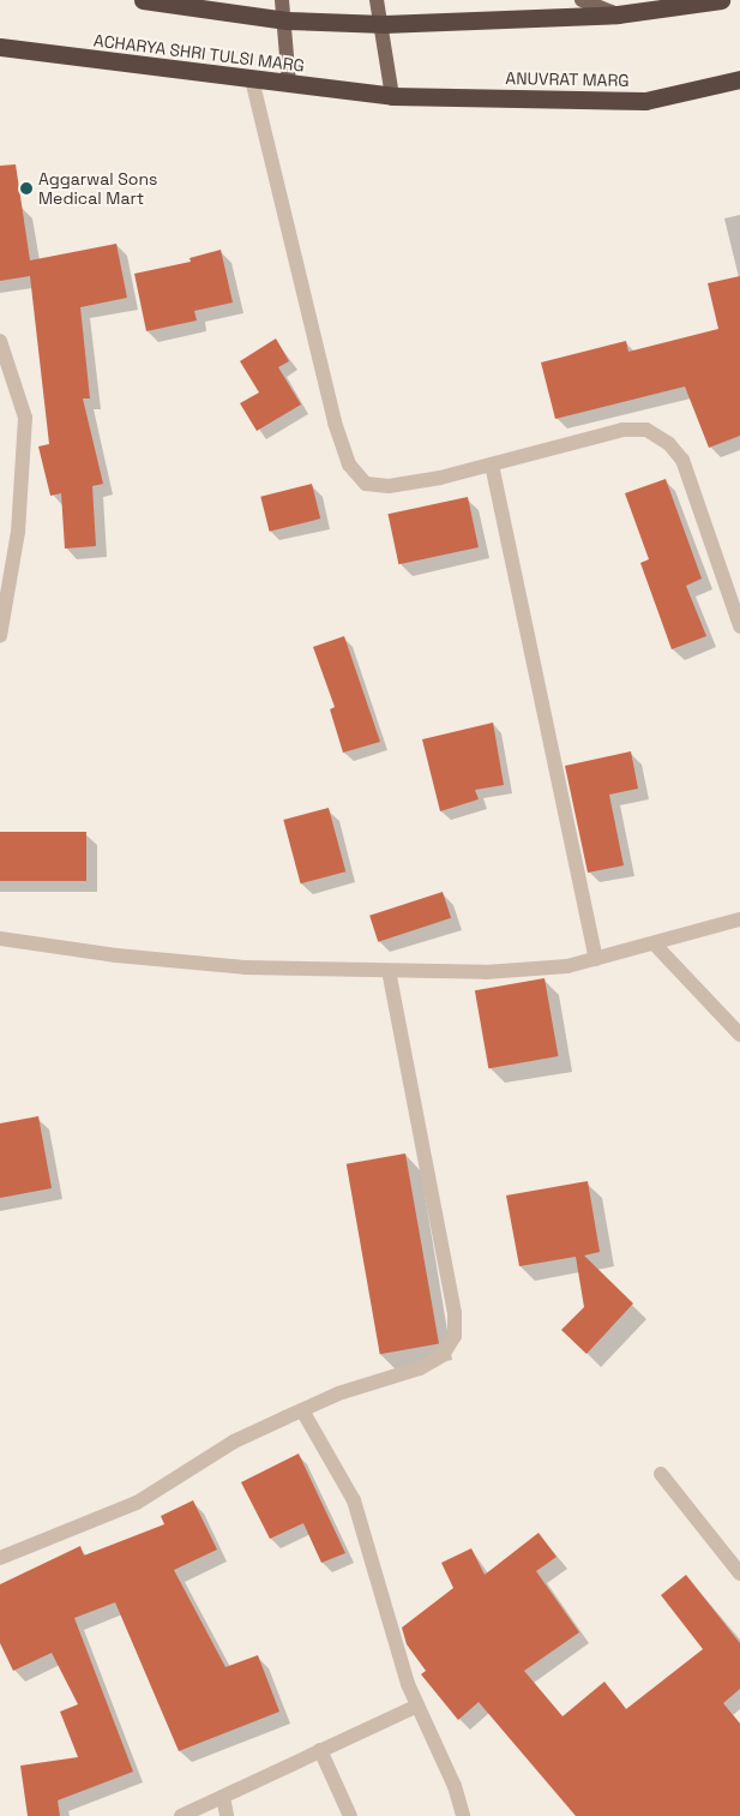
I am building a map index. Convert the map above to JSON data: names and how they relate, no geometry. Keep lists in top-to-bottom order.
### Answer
{
  "streets": {
    "highway": ["ACHARYA SHRI TULSI MARG", "ANUVRAT MARG"]
  },
  "crossings": [
    ["ACHARYA SHRI TULSI MARG", "ANUVRAT MARG"]
  ],
  "places": ["Aggarwal Sons Medical Mart"]
}
